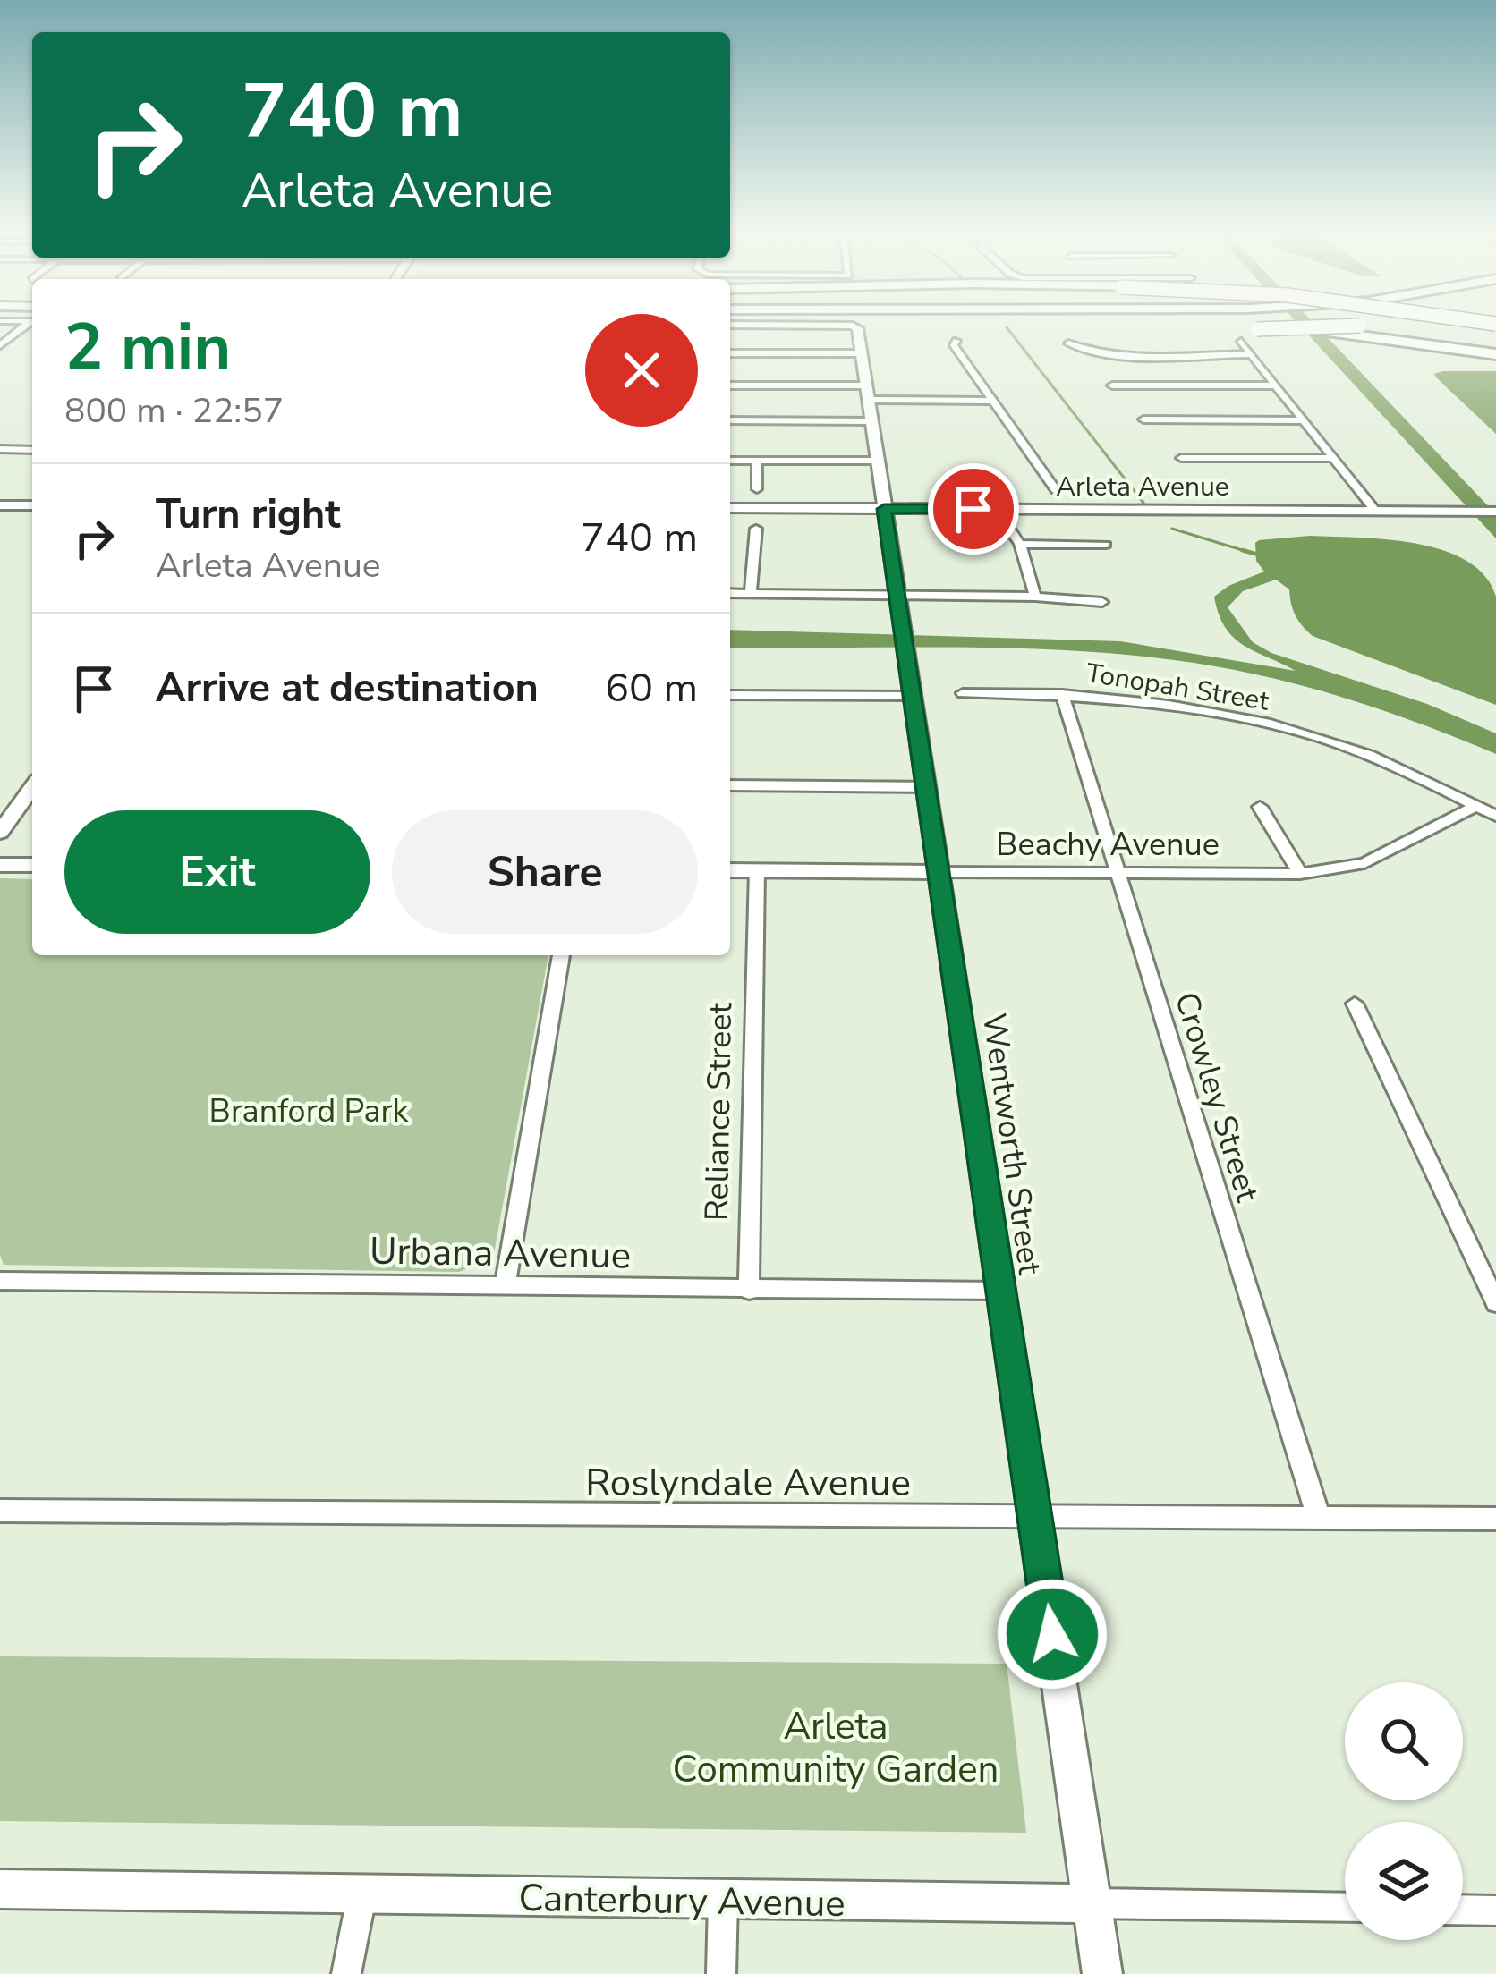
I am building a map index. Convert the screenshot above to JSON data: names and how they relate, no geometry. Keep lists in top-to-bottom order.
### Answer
{
  "streets": {
    "street": [
      "Arleta Avenue",
      "Tonopah Street",
      "Beachy Avenue",
      "Crowley Street",
      "Reliance Street",
      "Wentworth Street",
      "Urbana Avenue",
      "Roslyndale Avenue",
      "Canterbury Avenue"
    ]
  },
  "crossings": [
    ["Arleta Avenue", "Wentworth Street"],
    ["Tonopah Street", "Beachy Avenue"],
    ["Tonopah Street", "Crowley Street"],
    ["Beachy Avenue", "Crowley Street"],
    ["Beachy Avenue", "Reliance Street"],
    ["Beachy Avenue", "Wentworth Street"],
    ["Crowley Street", "Roslyndale Avenue"],
    ["Reliance Street", "Urbana Avenue"],
    ["Wentworth Street", "Urbana Avenue"],
    ["Wentworth Street", "Roslyndale Avenue"],
    ["Wentworth Street", "Canterbury Avenue"]
  ],
  "parks": ["Branford Park", "Arleta Community Garden"],
  "page": {
    "turn": ["740 m", "Arleta Avenue"],
    "heading": ["2 min", "800 m · 22:57"],
    "list": [
      {
        "name": "Turn right",
        "note": "Arleta Avenue",
        "value": "740 m"
      },
      {
        "name": "Arrive at destination",
        "value": "60 m"
      }
    ],
    "buttons": ["Exit", "Share"]
  }
}
